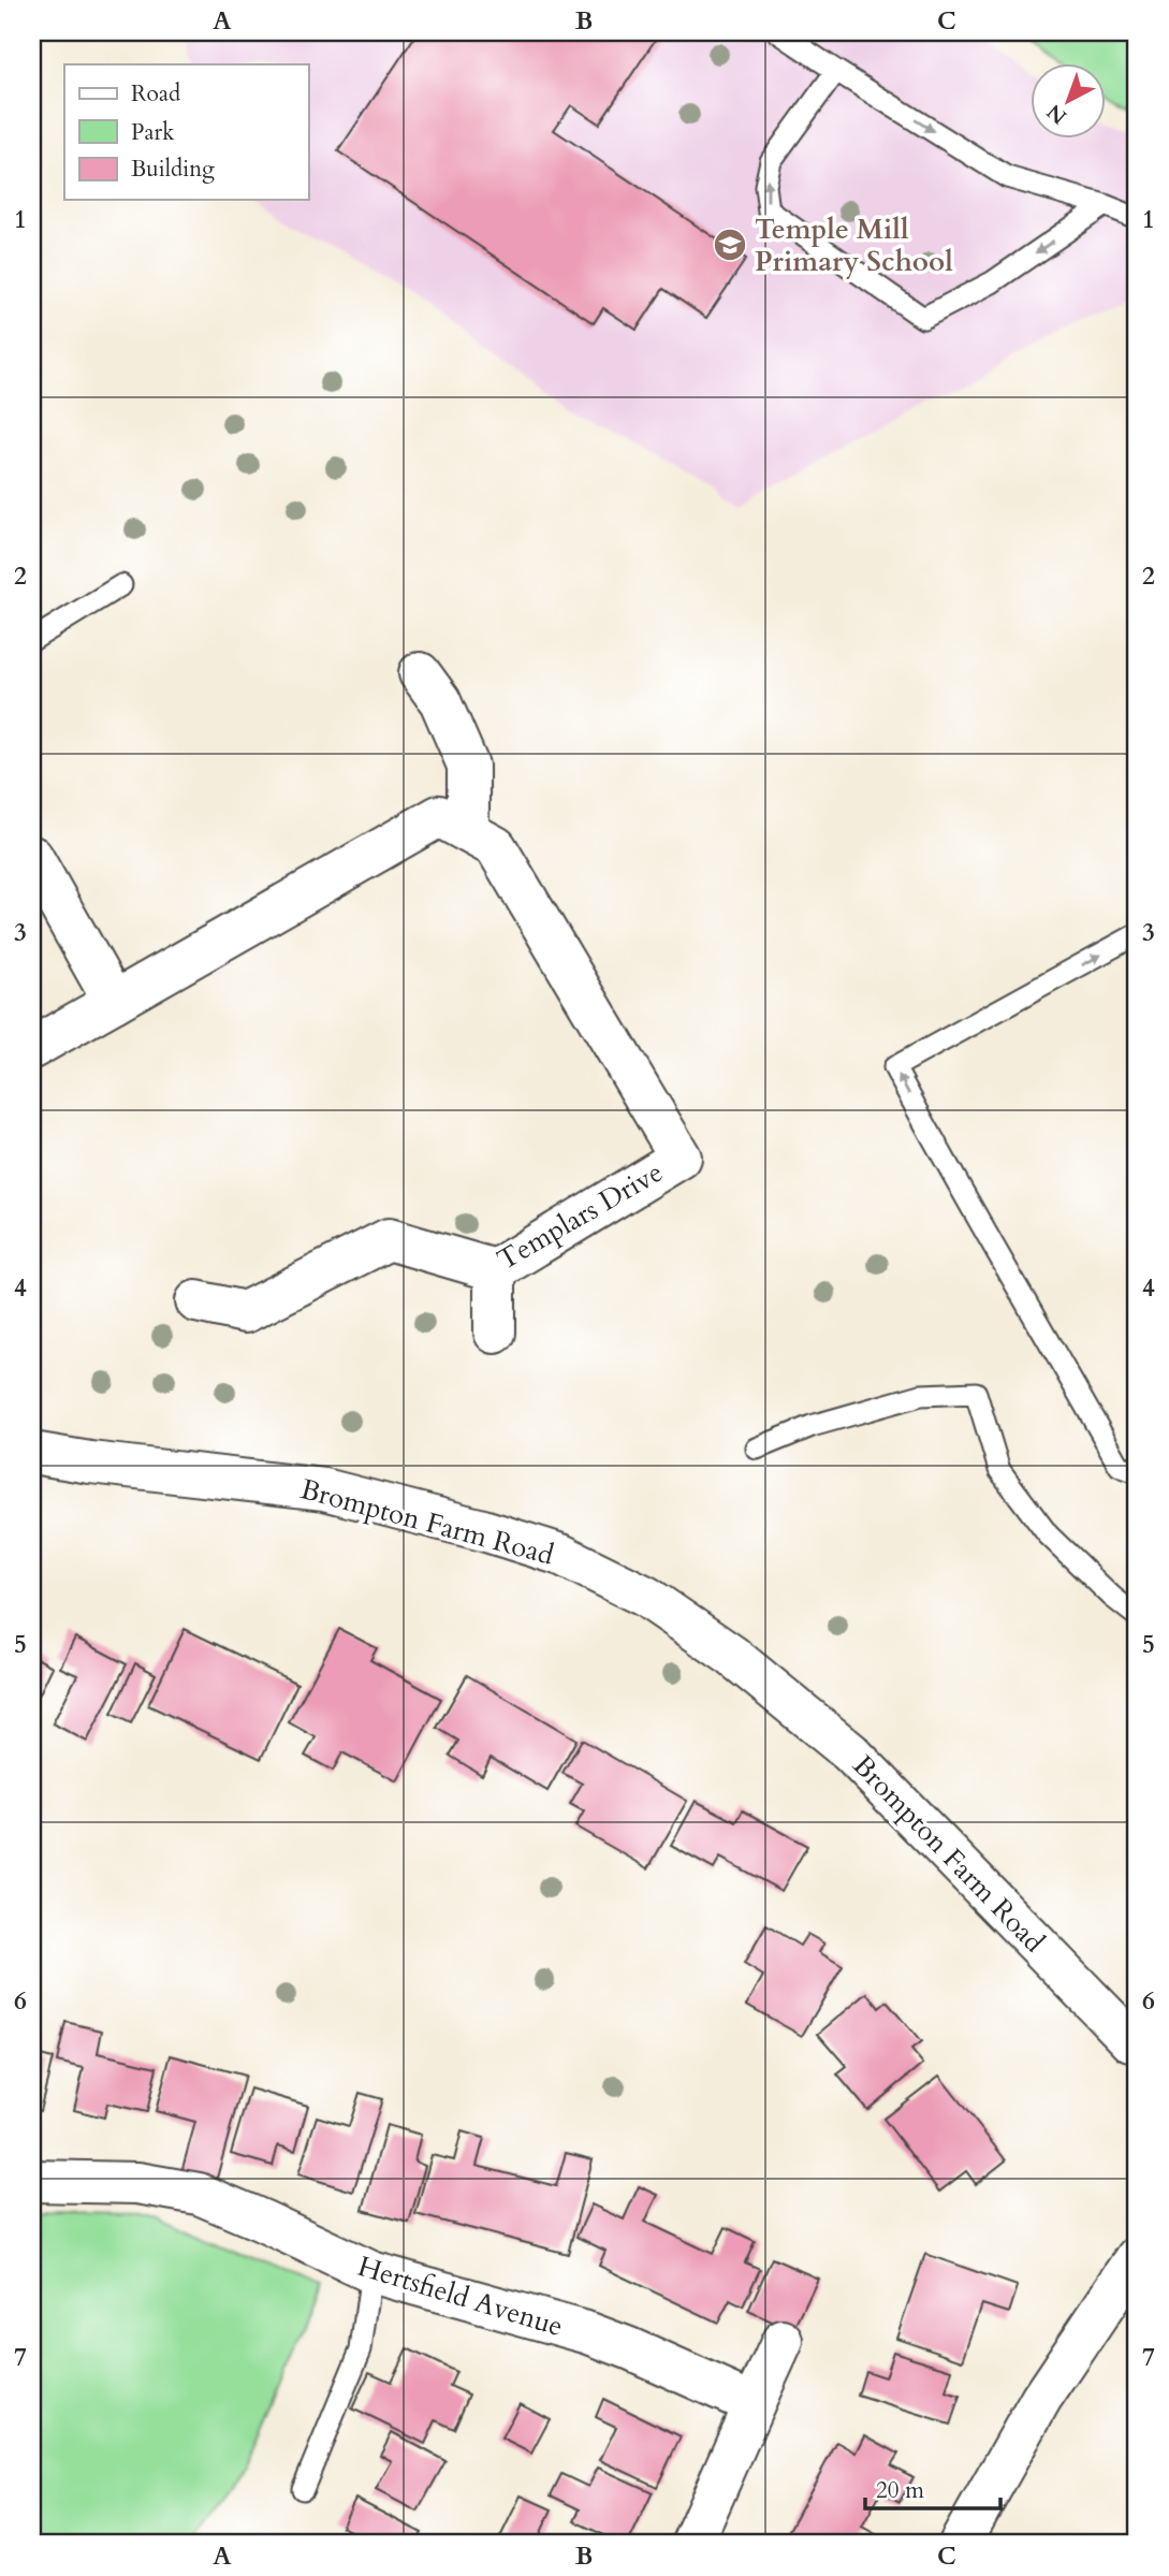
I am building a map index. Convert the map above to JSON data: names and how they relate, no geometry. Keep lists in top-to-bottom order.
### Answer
{
  "streets": {
    "street": ["Templars Drive", "Brompton Farm Road", "Hertsfield Avenue"]
  },
  "places": {
    "school or university": ["Temple Mill Primary School"]
  },
  "legend": ["Road", "Park", "Building"],
  "scale_bar": "20 m",
  "north": "bottom left",
  "grid": {
    "columns": ["A", "B", "C"],
    "rows": [
      "1",
      "2",
      "3",
      "4",
      "5",
      "6",
      "7"
    ]
  }
}
